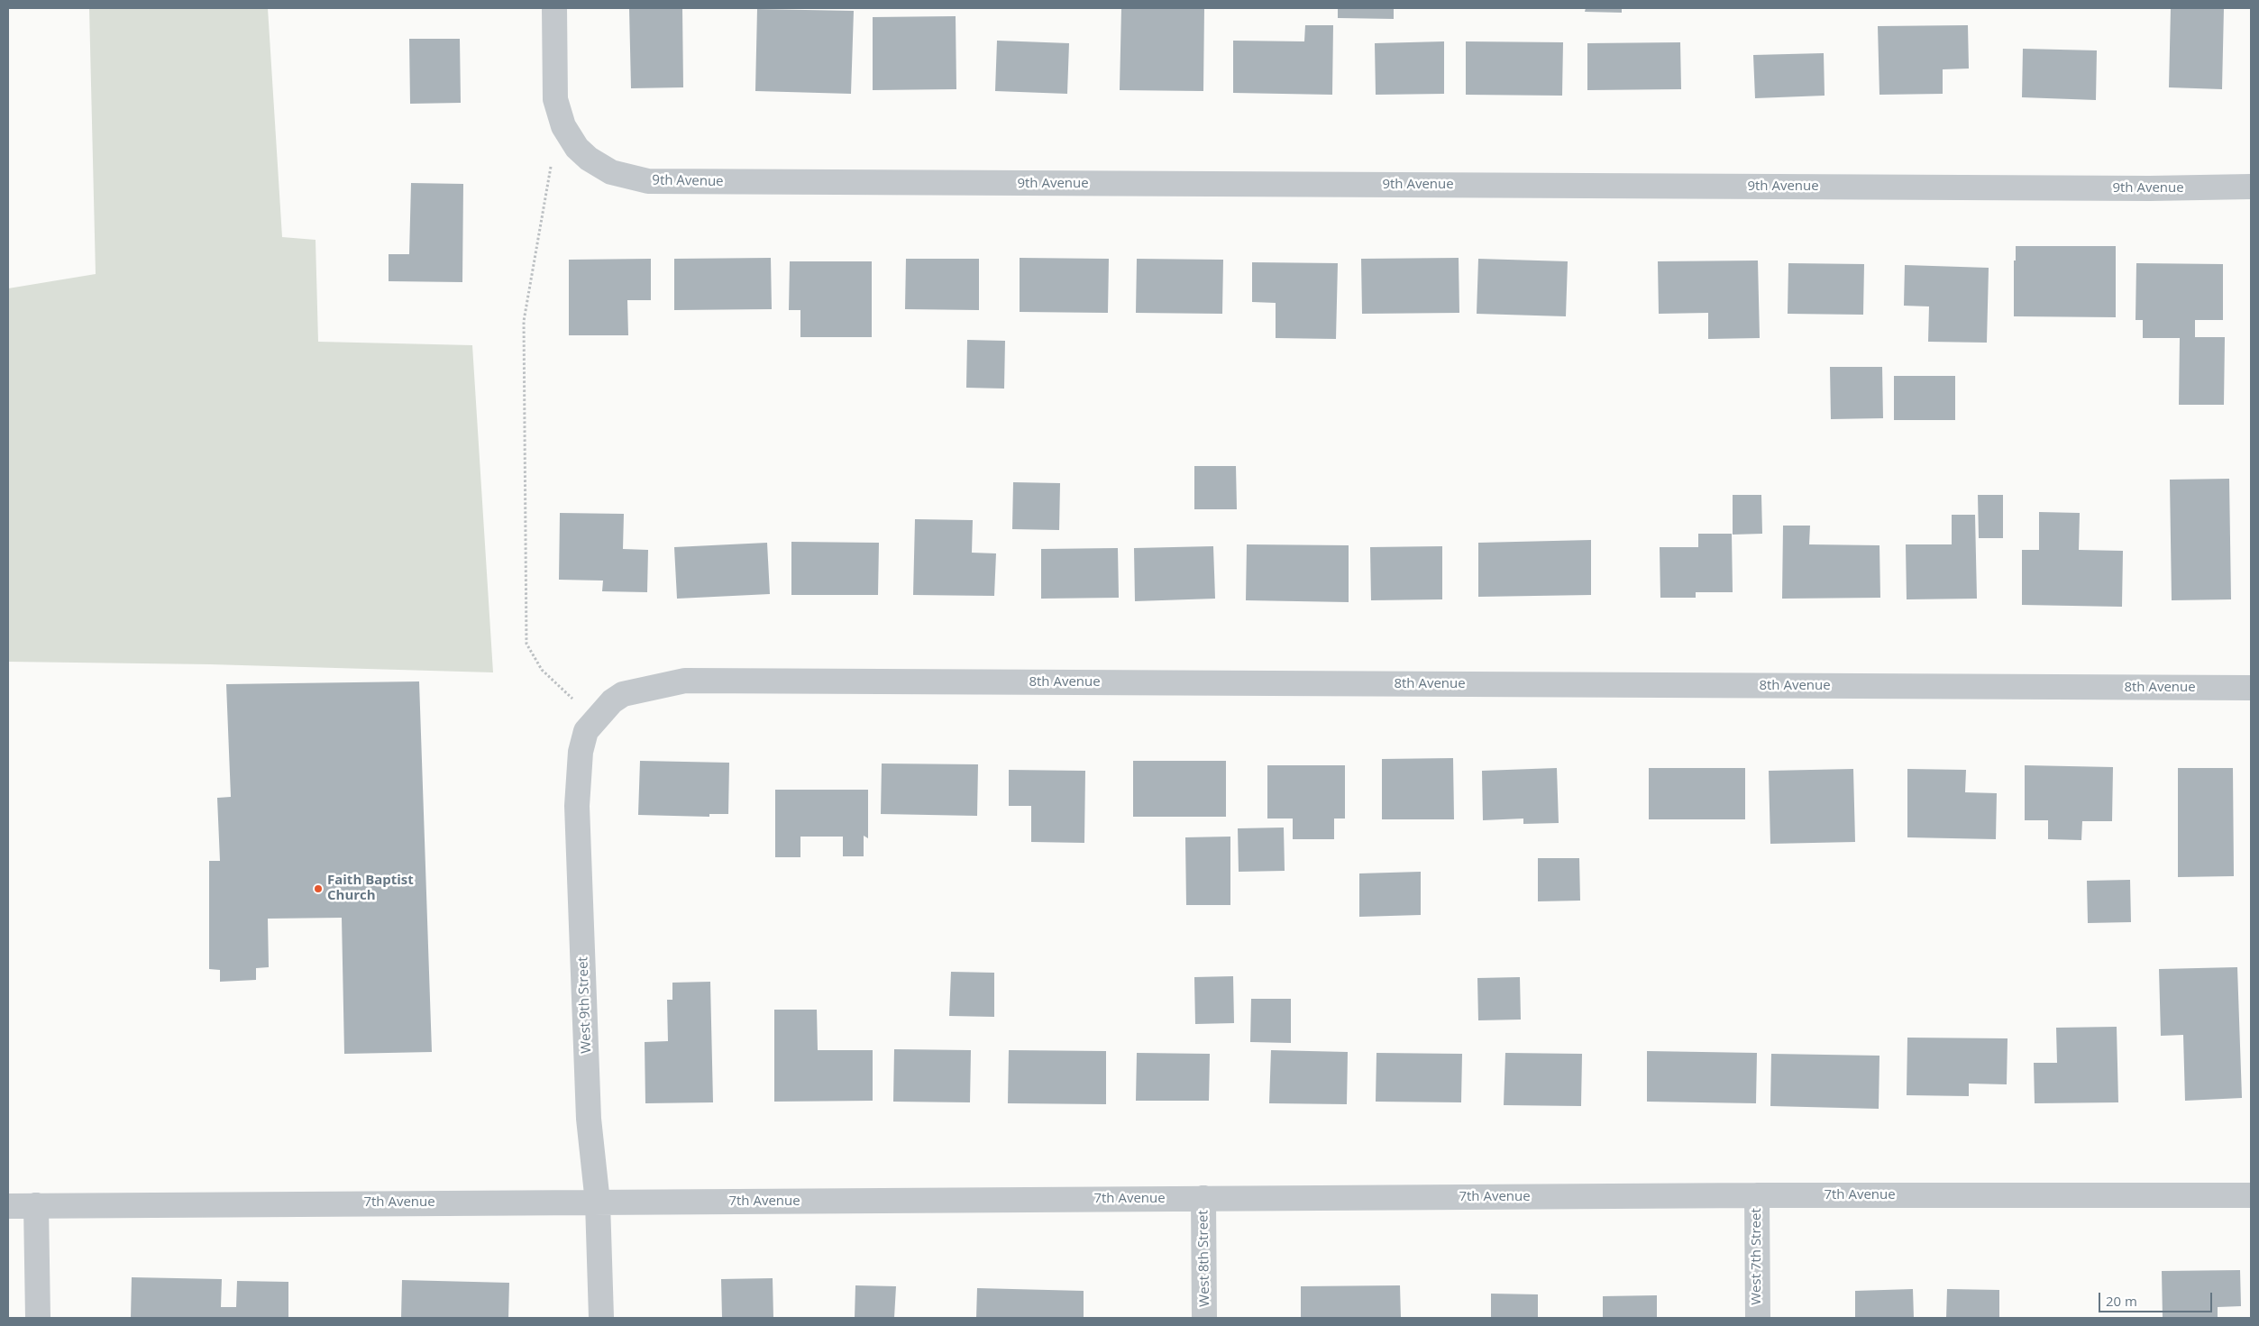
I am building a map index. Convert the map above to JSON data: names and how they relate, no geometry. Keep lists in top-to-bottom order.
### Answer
{
  "streets": {
    "street": [
      "9th Avenue",
      "8th Avenue",
      "West 9th Street",
      "7th Avenue",
      "West 7th Street",
      "West 8th Street"
    ]
  },
  "crossings": [
    ["8th Avenue", "West 9th Street"],
    ["West 9th Street", "7th Avenue"],
    ["7th Avenue", "West 7th Street"],
    ["7th Avenue", "West 8th Street"]
  ],
  "places": ["Faith Baptist Church"],
  "scale_bar": "20 m"
}
